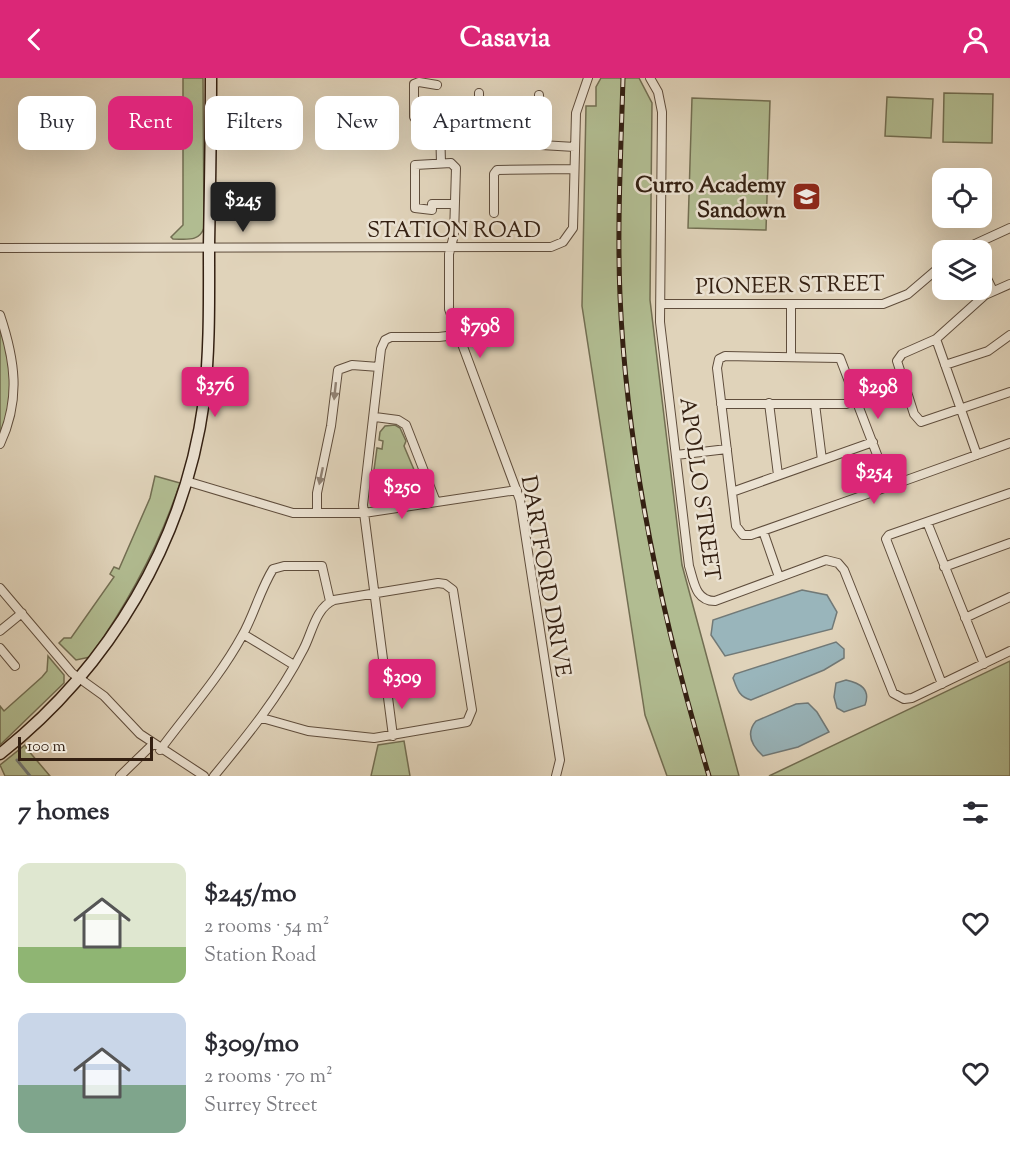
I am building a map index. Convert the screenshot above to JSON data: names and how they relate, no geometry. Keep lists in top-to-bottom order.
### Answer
{
  "streets": {
    "street": [
      "STATION ROAD",
      "PIONEER STREET",
      "APOLLO STREET",
      "DARTFORD DRIVE"
    ]
  },
  "crossings": [
    ["STATION ROAD", "DARTFORD DRIVE"],
    ["PIONEER STREET", "APOLLO STREET"]
  ],
  "places": {
    "school or university": ["Curro Academy Sandown"]
  },
  "scale_bar": "100 m",
  "page": {
    "header": "Casavia",
    "chip": [
      "Buy",
      "Rent",
      "Filters",
      "New",
      "Apartment"
    ],
    "price": [
      "$245",
      "$798",
      "$376",
      "$298",
      "$254",
      "$250",
      "$309"
    ],
    "scale": "100 m",
    "heading": "7 homes",
    "list": [
      {
        "name": "$245/mo",
        "note": "2 rooms · 54 m² · Station Road"
      },
      {
        "name": "$309/mo",
        "note": "2 rooms · 70 m² · Surrey Street"
      }
    ]
  }
}
